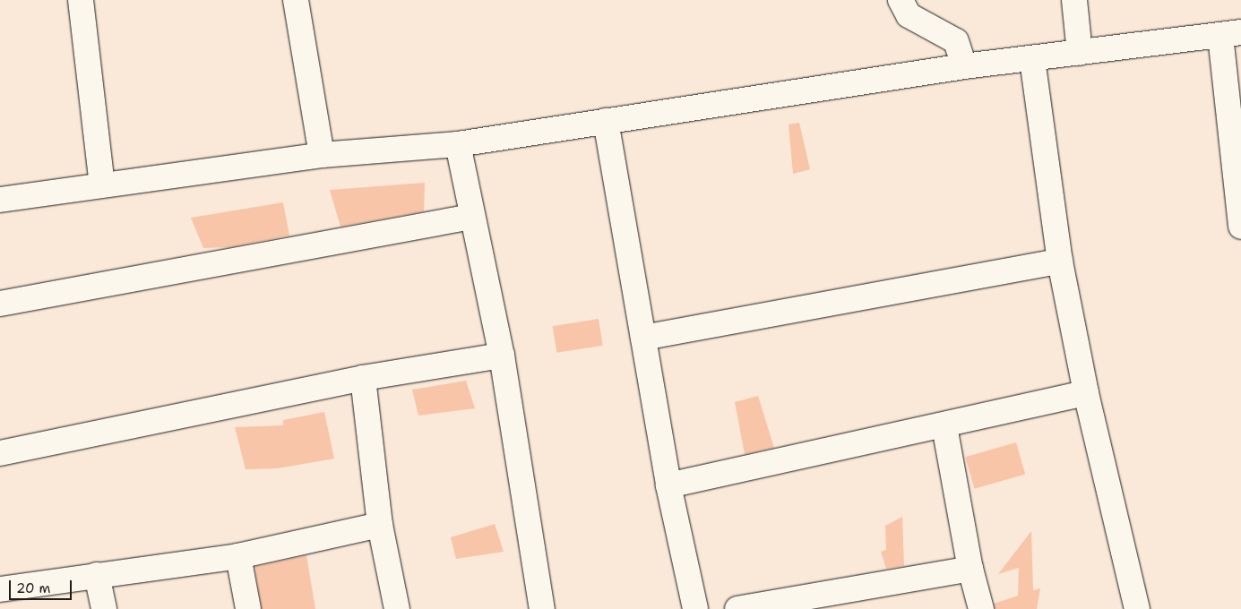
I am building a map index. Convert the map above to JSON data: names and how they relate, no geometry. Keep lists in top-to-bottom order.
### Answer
{
  "scale_bar": "20 m"
}
